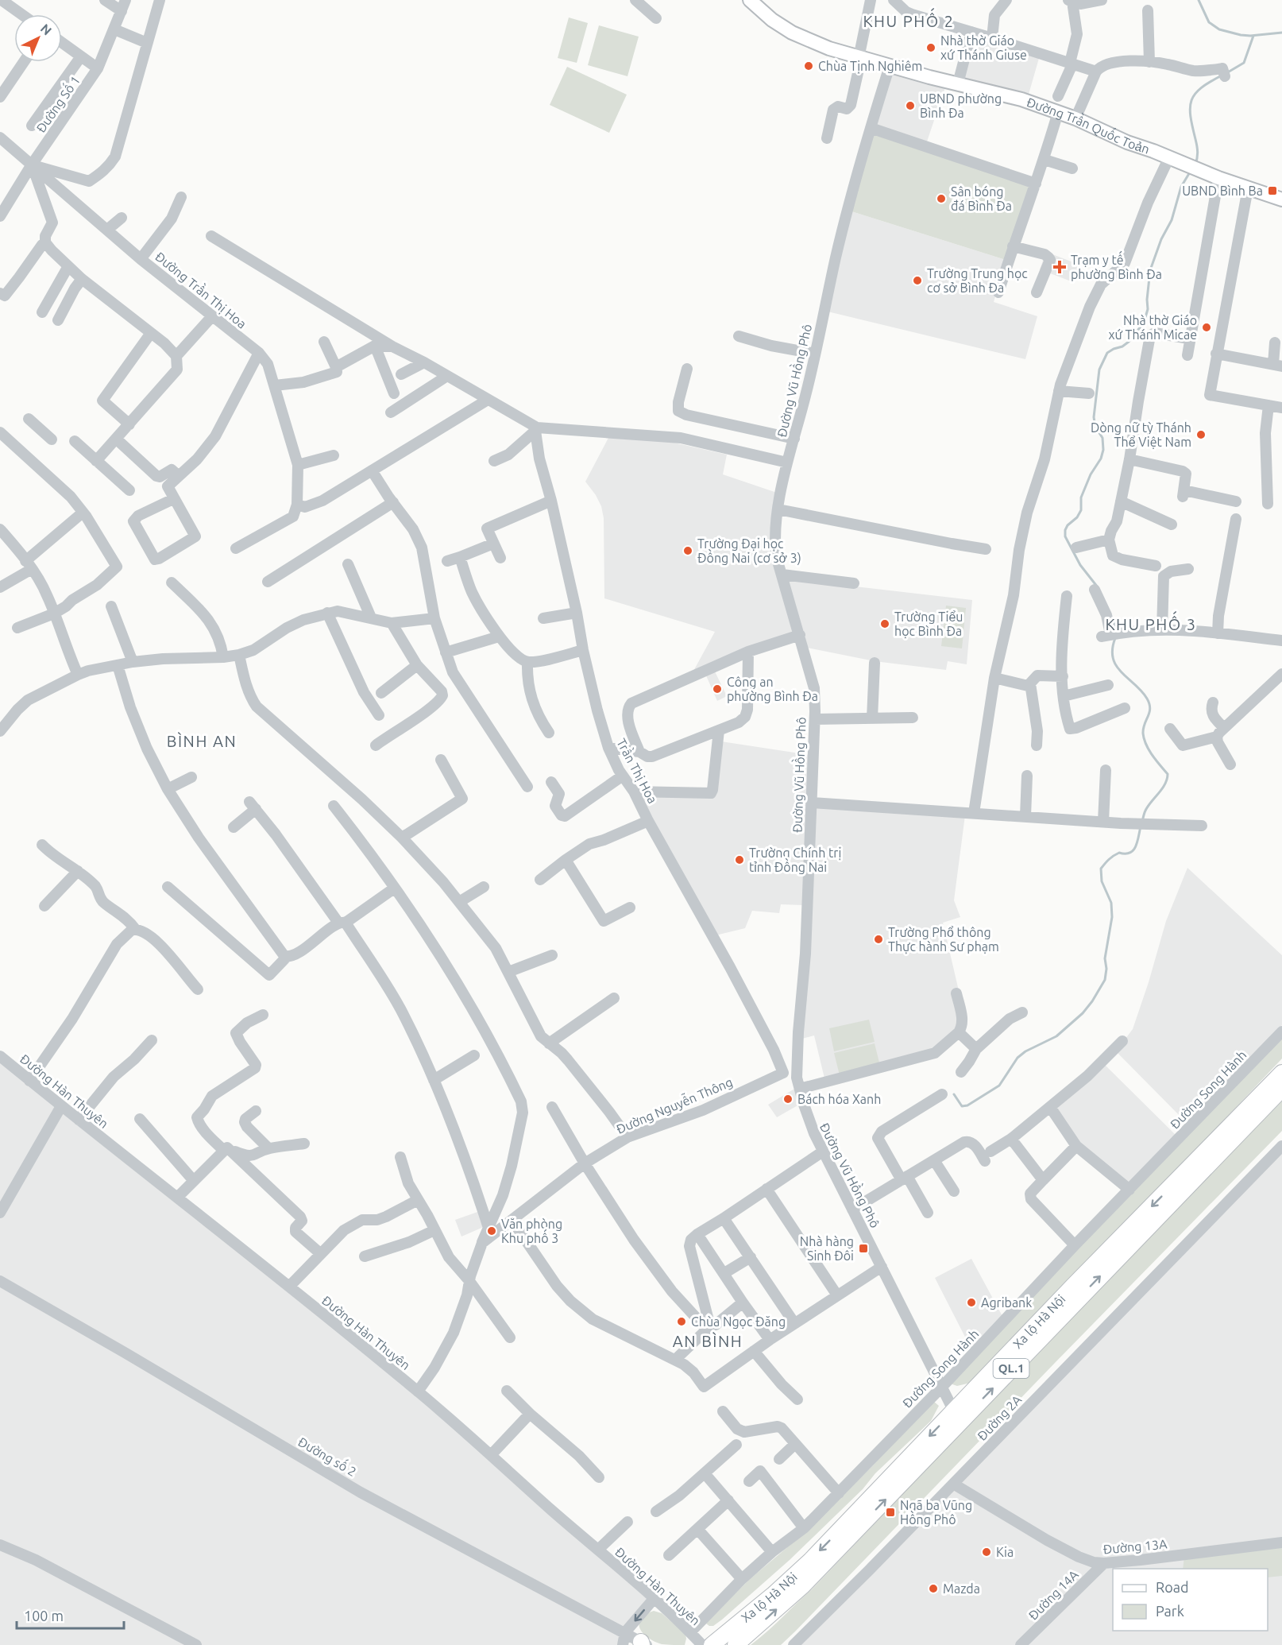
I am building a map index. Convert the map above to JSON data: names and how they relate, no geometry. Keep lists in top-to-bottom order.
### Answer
{
  "streets": {
    "highway": ["Xa lộ Hà Nội", "QL.1"],
    "main road": ["Đường Trần Quốc Toản"],
    "street": [
      "Đường Số 1",
      "Đường Trần Thị Hoa",
      "Đường Vũ Hồng Phô",
      "Trần Thị Hoa",
      "Đường Song Hành",
      "Đường Hàn Thuyên",
      "Đường Nguyễn Thông",
      "Đường 2A",
      "Đường số 2",
      "Đường 13A",
      "Đường 14A"
    ]
  },
  "crossings": [
    ["Đường Số 1", "Đường Trần Thị Hoa"],
    ["Đường Trần Quốc Toản", "Đường Vũ Hồng Phô"],
    ["Đường Vũ Hồng Phô", "Đường Song Hành"],
    ["Đường Vũ Hồng Phô", "Xa lộ Hà Nội"],
    ["Trần Thị Hoa", "Đường Nguyễn Thông"],
    ["Đường Song Hành", "Đường Hàn Thuyên"],
    ["Đường 2A", "Đường 13A"],
    ["Đường 13A", "Đường 14A"]
  ],
  "districts": [
    "KHU PHỐ 2",
    "KHU PHỐ 3",
    "BÌNH AN",
    "AN BÌNH"
  ],
  "places": {
    "other": [
      "Nhà thờ Giáo xứ Thánh Giuse",
      "Chùa Tịnh Nghiêm",
      "UBND phường Bình Đa",
      "Sân bóng đá Bình Đa",
      "Trường Trung học cơ sở Bình Đa",
      "Nhà thờ Giáo xứ Thánh Micae",
      "Dòng nữ tỳ Thánh Thể Việt Nam",
      "Trường Đại học Đồng Nai (cơ sở 3)",
      "Trường Tiểu học Bình Đa",
      "Công an phường Bình Đa",
      "Trường Chính trị tỉnh Đồng Nai",
      "Trường Phổ thông Thực hành Sư phạm",
      "Bách hóa Xanh",
      "Văn phòng Khu phố 3",
      "Agribank",
      "Chùa Ngọc Đăng",
      "Kia",
      "Mazda"
    ],
    "transit": ["UBND Bình Ba", "Nhà hàng Sinh Đôi", "Ngã ba Vũng Hồng Phô"],
    "health": ["Trạm y tế phường Bình Đa"]
  },
  "legend": ["Road", "Park"],
  "scale_bar": "100 m",
  "north": "top right"
}
